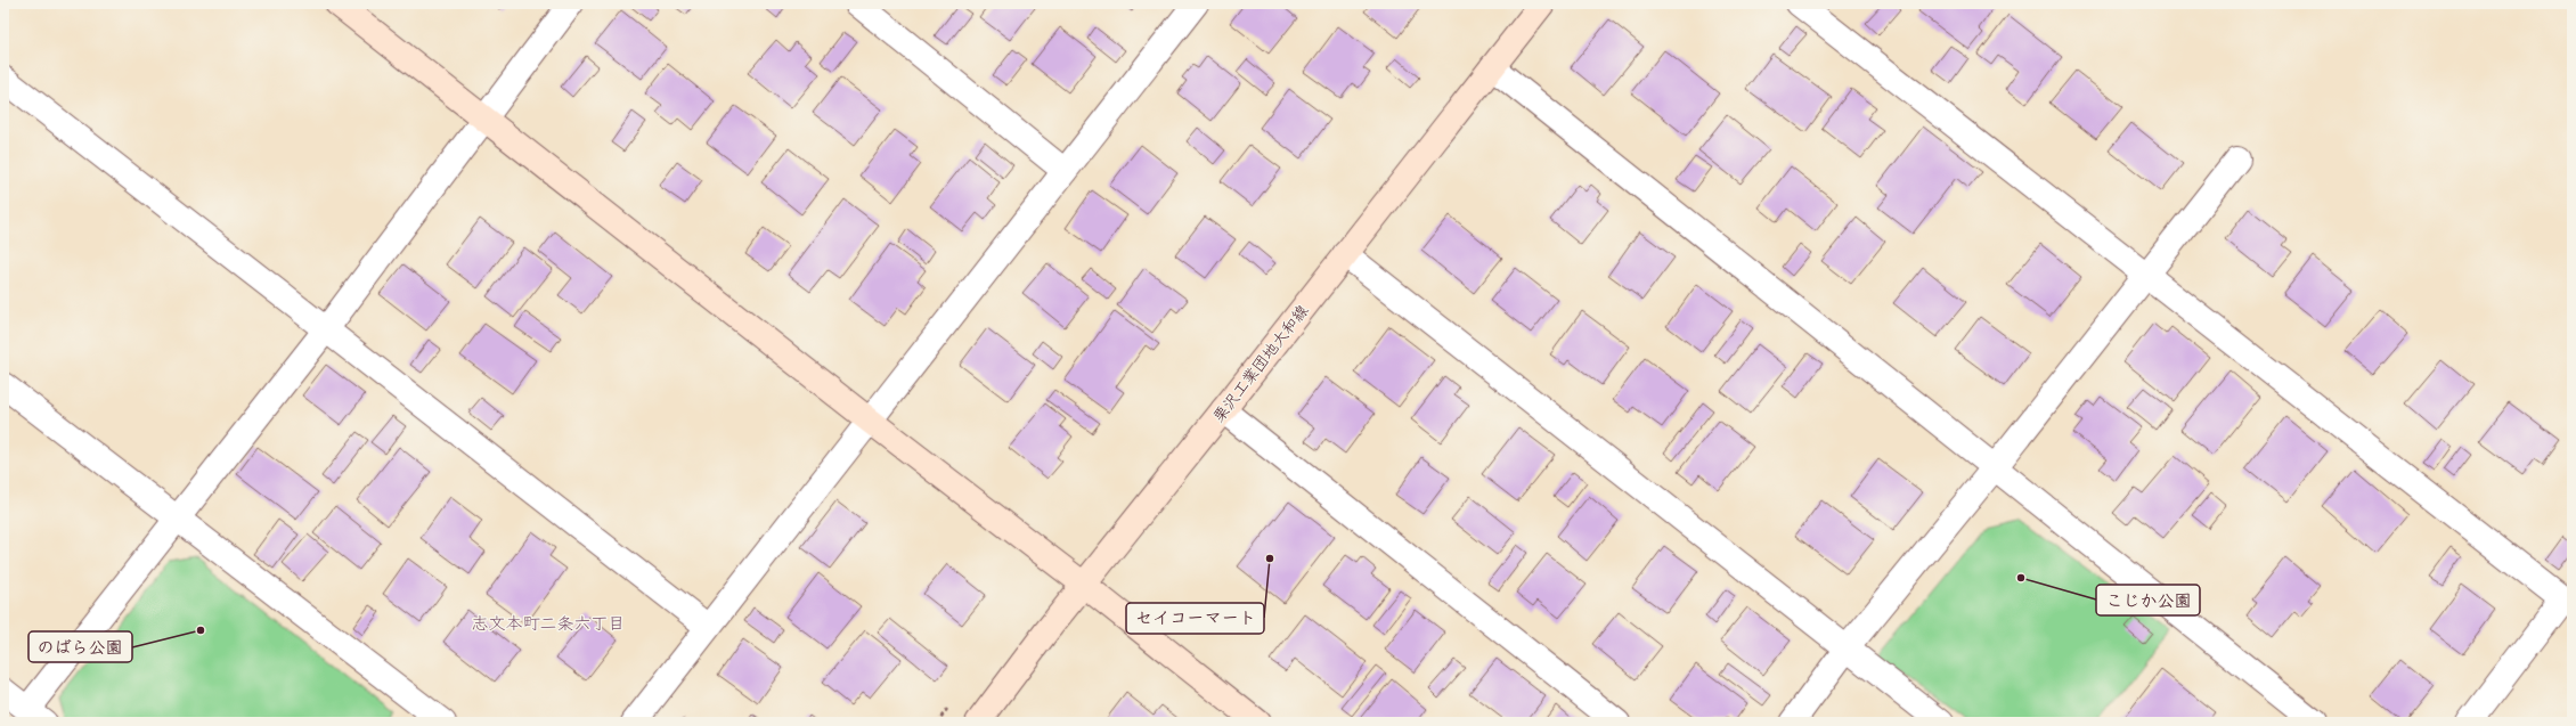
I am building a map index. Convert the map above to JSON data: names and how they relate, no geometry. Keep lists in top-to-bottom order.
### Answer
{
  "streets": {
    "street": ["栗沢工業団地大和線"]
  },
  "districts": ["志文本町二条六丁目"],
  "places": ["セイコーマート", "こじか公園", "のばら公園"]
}
